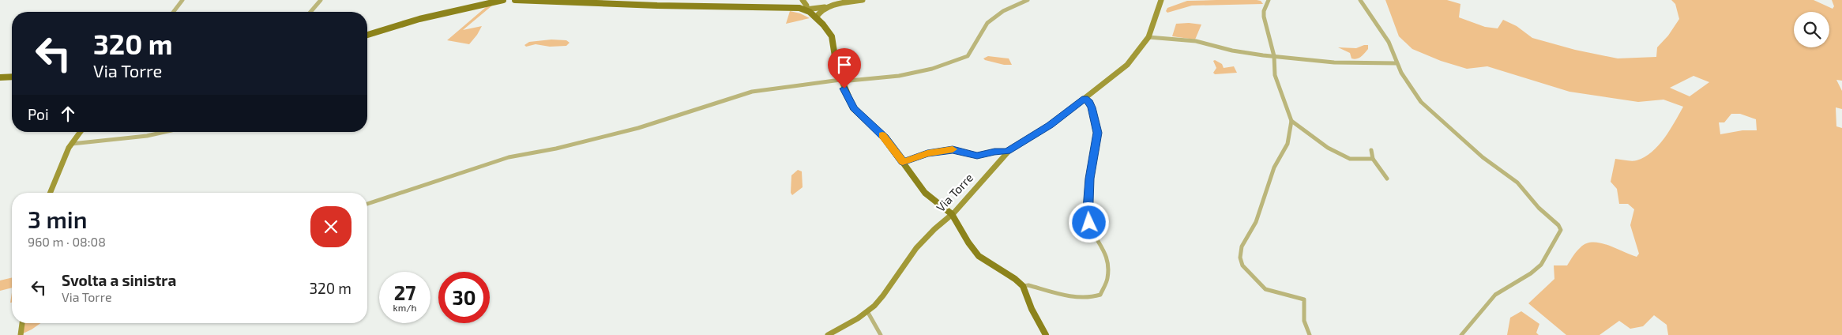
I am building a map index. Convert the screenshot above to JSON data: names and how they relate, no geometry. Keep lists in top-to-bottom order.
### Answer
{
  "streets": {
    "main road": ["Via Torre"]
  },
  "page": {
    "turn": ["320 m", "Via Torre"],
    "then": "Poi",
    "heading": ["3 min", "960 m · 08:08"],
    "list": [
      {
        "name": "Svolta a sinistra",
        "note": "Via Torre",
        "value": "320 m"
      }
    ],
    "speed": "27 km/h",
    "limit": "30"
  }
}
